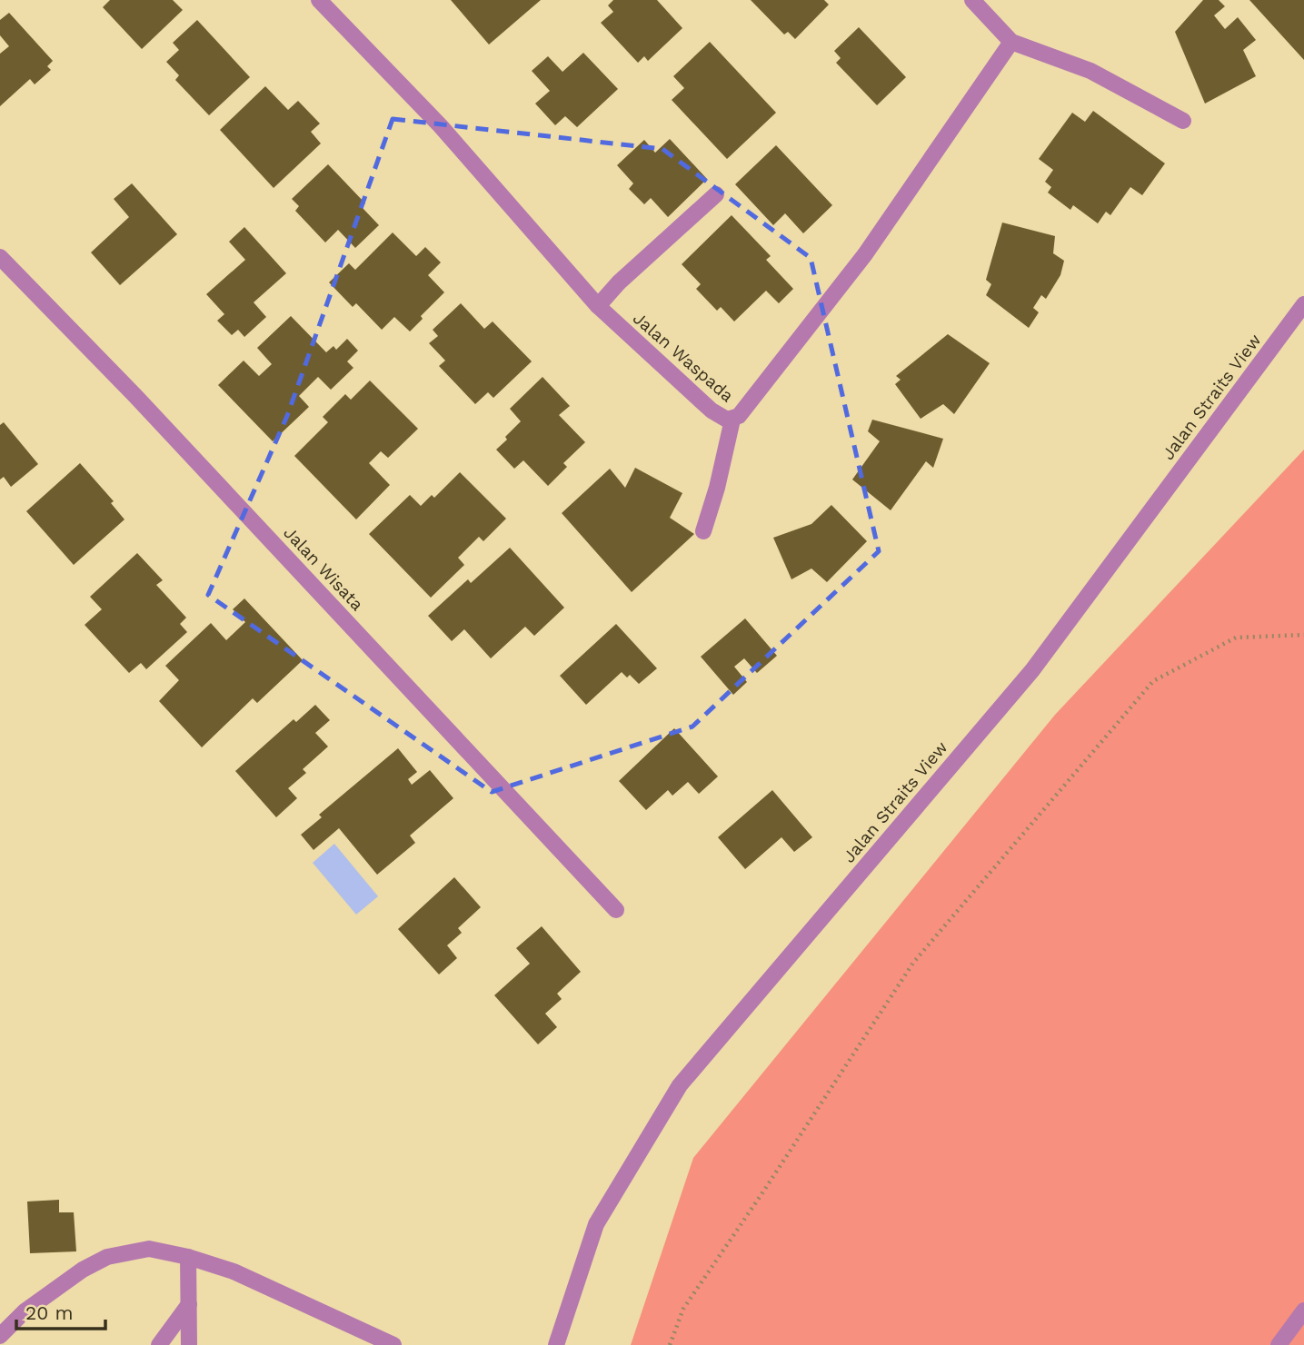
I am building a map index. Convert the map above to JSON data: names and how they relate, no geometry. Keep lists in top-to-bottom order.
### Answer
{
  "streets": {
    "street": ["Jalan Waspada", "Jalan Straits View", "Jalan Wisata"]
  },
  "scale_bar": "20 m"
}
